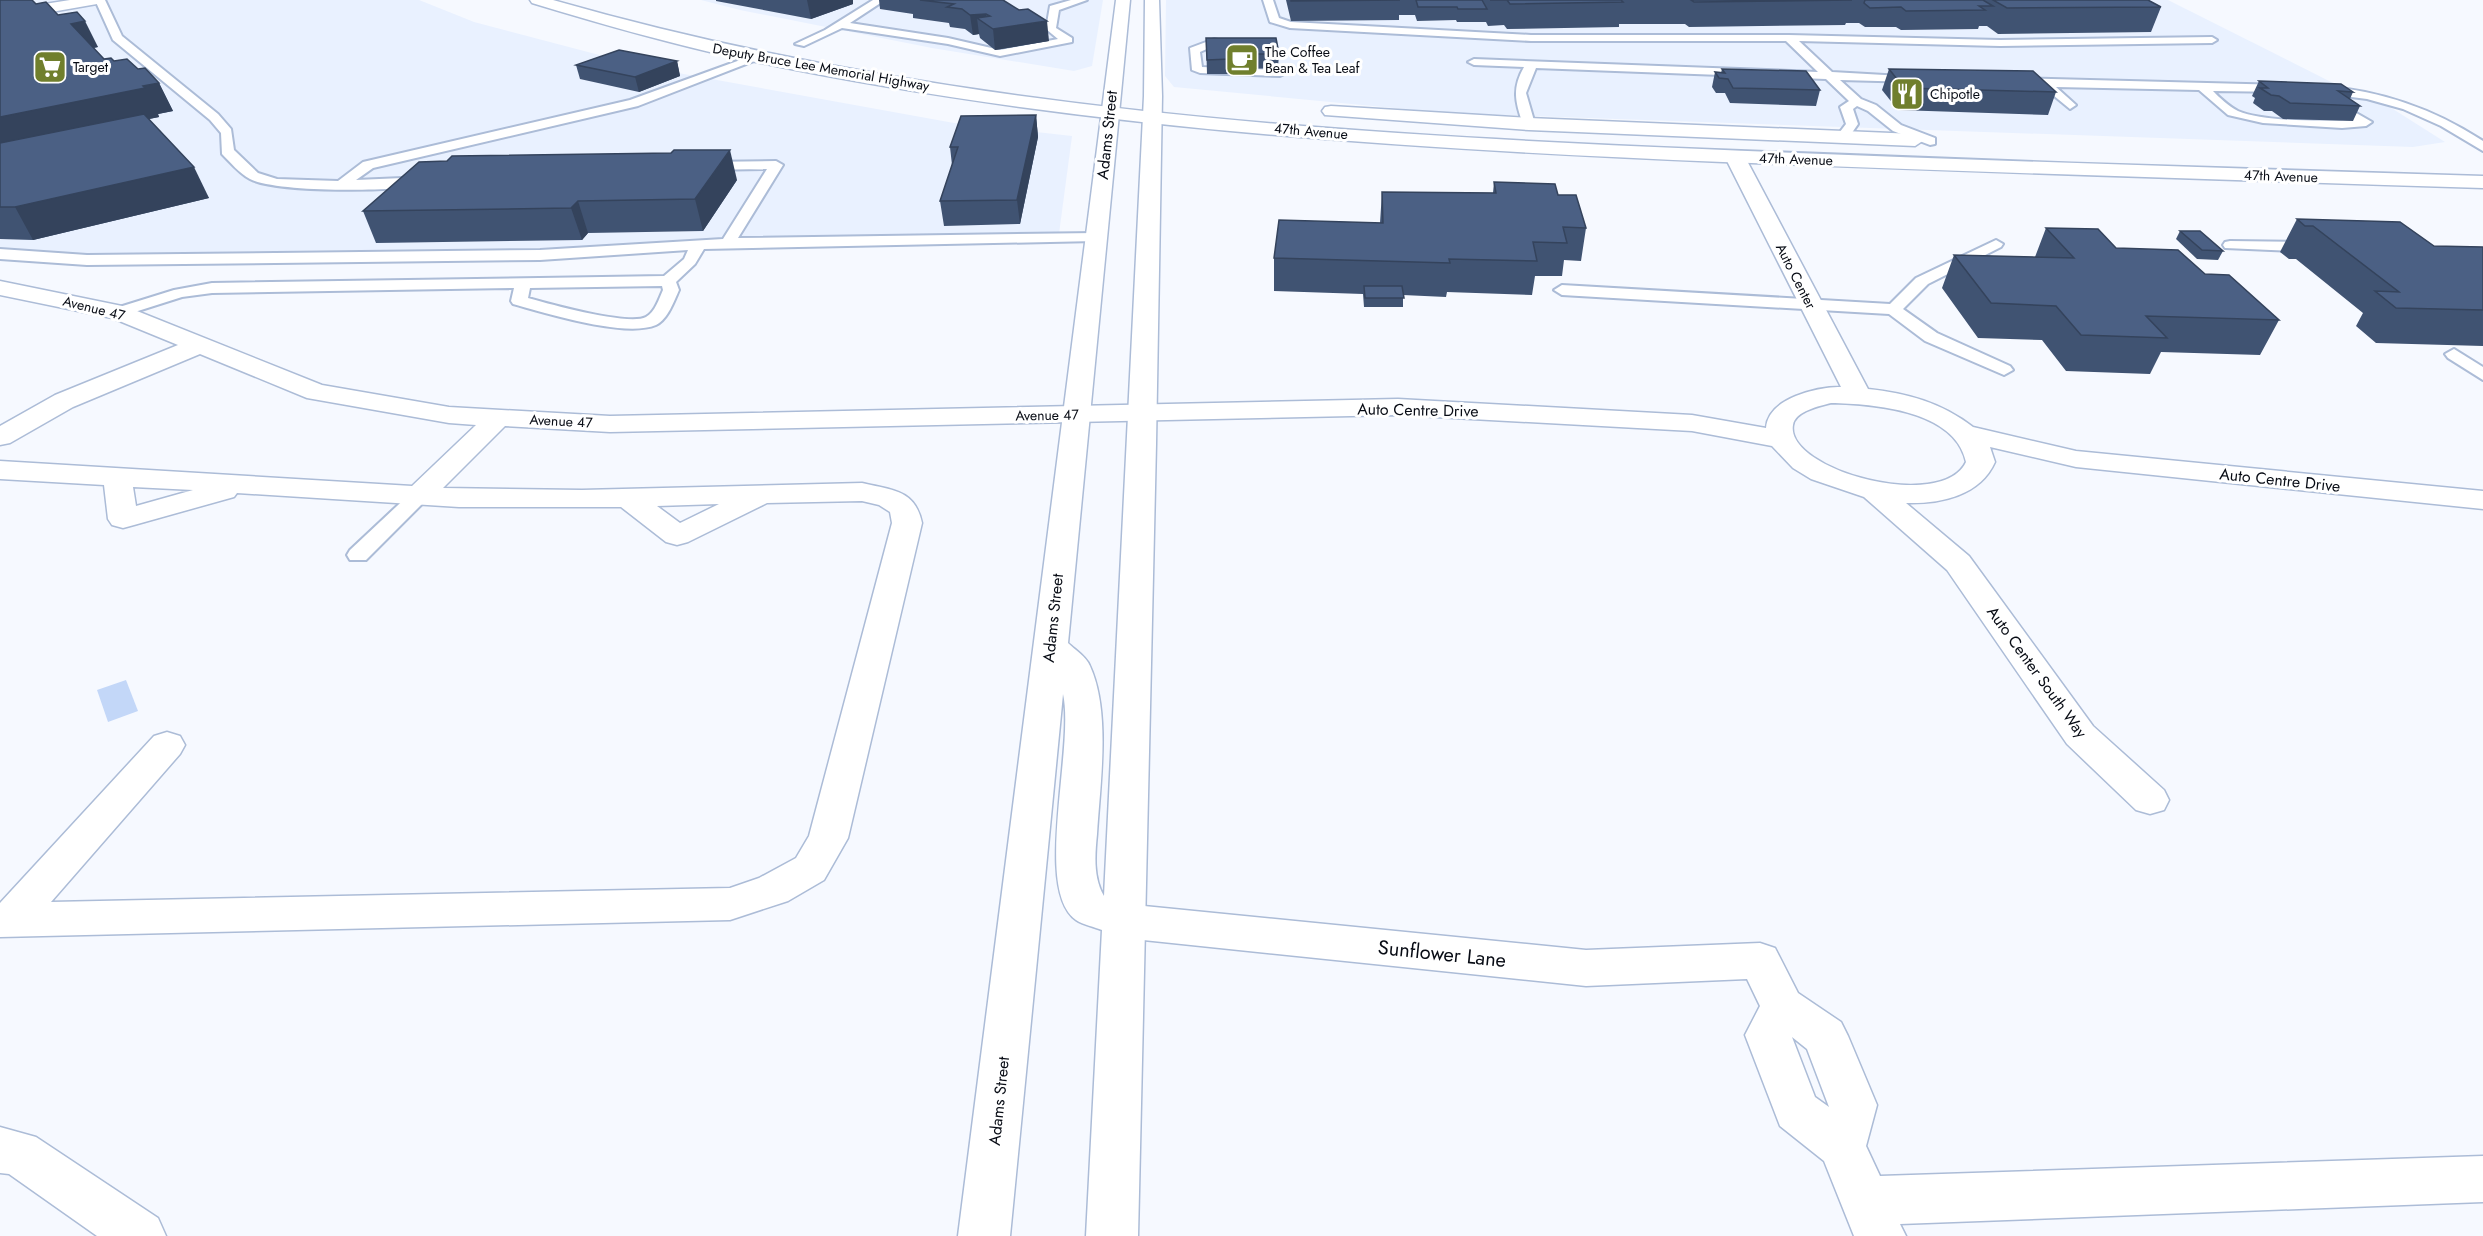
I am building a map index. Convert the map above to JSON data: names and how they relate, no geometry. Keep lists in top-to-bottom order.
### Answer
{
  "streets": {
    "street": [
      "Deputy Bruce Lee Memorial Highway",
      "47th Avenue",
      "Adams Street",
      "Auto Center",
      "Avenue 47",
      "Auto Centre Drive",
      "Auto Center South Way",
      "Sunflower Lane"
    ]
  },
  "crossings": [
    ["Deputy Bruce Lee Memorial Highway", "47th Avenue"],
    ["Deputy Bruce Lee Memorial Highway", "Adams Street"],
    ["47th Avenue", "Adams Street"],
    ["47th Avenue", "Auto Center"],
    ["Adams Street", "Avenue 47"],
    ["Adams Street", "Sunflower Lane"],
    ["Avenue 47", "Auto Centre Drive"]
  ],
  "places": {
    "cafe": ["The Coffee Bean & Tea Leaf"],
    "supermarket": ["Target"],
    "restaurant": ["Chipotle"]
  }
}
